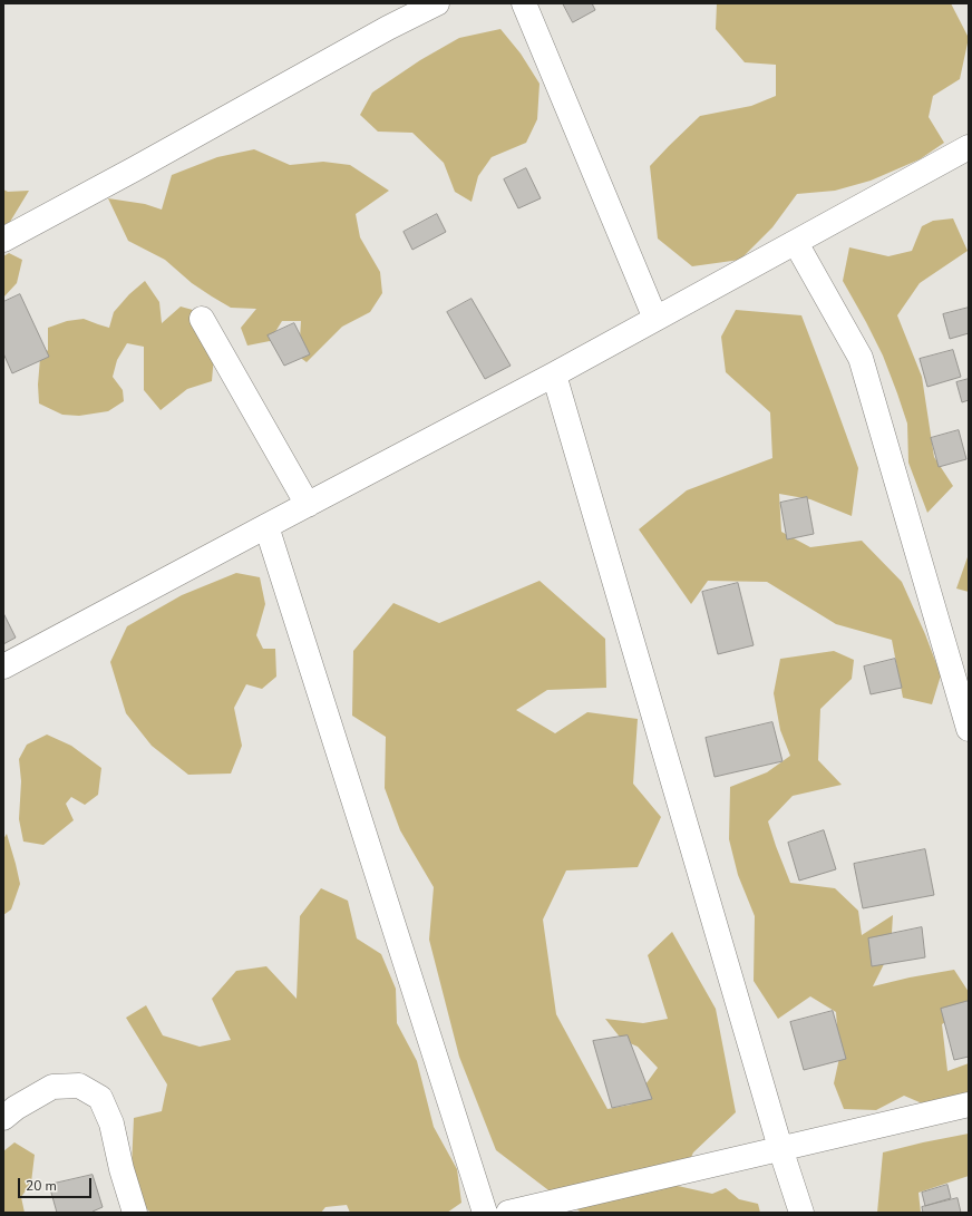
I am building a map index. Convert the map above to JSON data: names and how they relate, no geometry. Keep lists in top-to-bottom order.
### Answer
{
  "scale_bar": "20 m"
}
